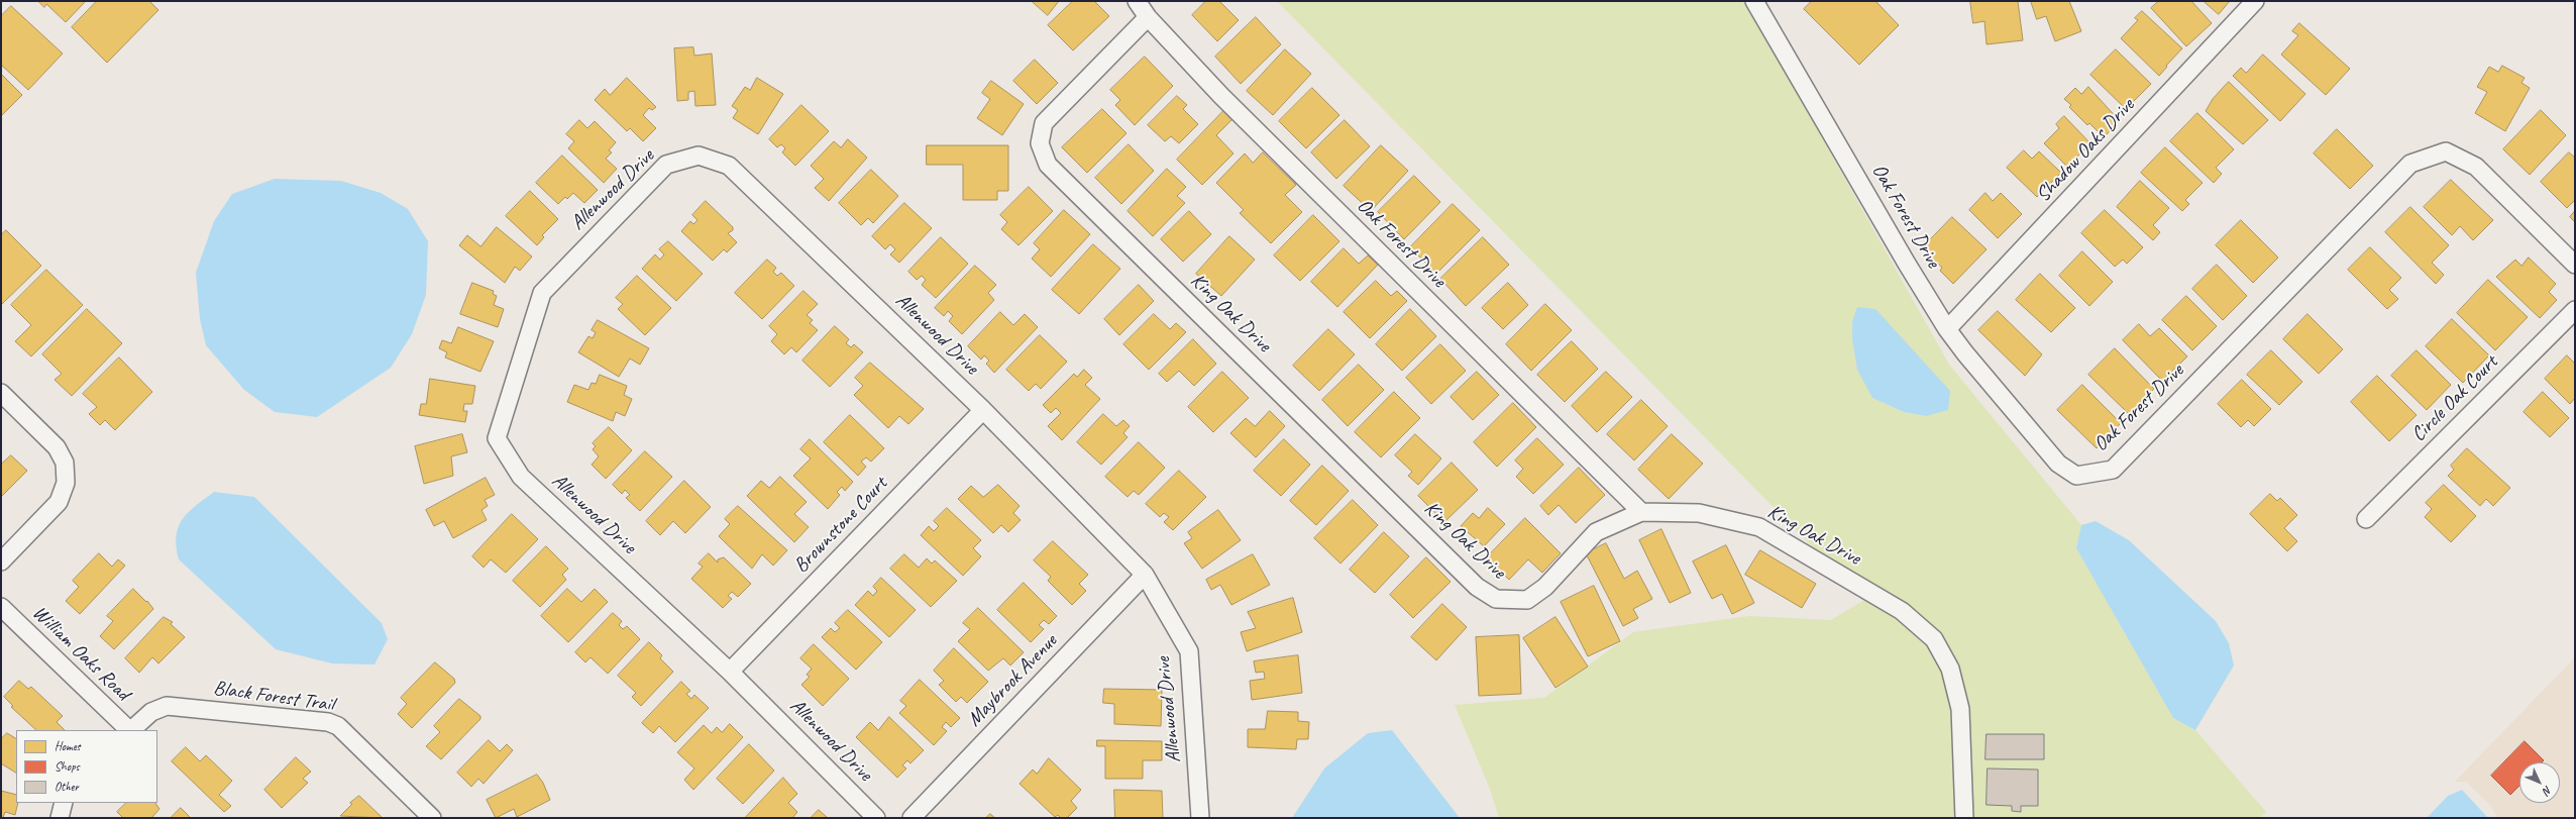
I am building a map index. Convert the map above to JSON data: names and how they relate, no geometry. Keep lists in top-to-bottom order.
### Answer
{
  "streets": {
    "street": [
      "Shadow Oaks Drive",
      "Allenwood Drive",
      "Oak Forest Drive",
      "King Oak Drive",
      "Circle Oak Court",
      "Brownstone Court",
      "William Oaks Road",
      "Maybrook Avenue",
      "Black Forest Trail"
    ]
  },
  "crossings": [
    ["Shadow Oaks Drive", "Oak Forest Drive"],
    ["Allenwood Drive", "Brownstone Court"],
    ["Allenwood Drive", "Maybrook Avenue"],
    ["Oak Forest Drive", "King Oak Drive"]
  ],
  "legend": ["Homes", "Shops", "Other"],
  "north": "bottom right"
}
